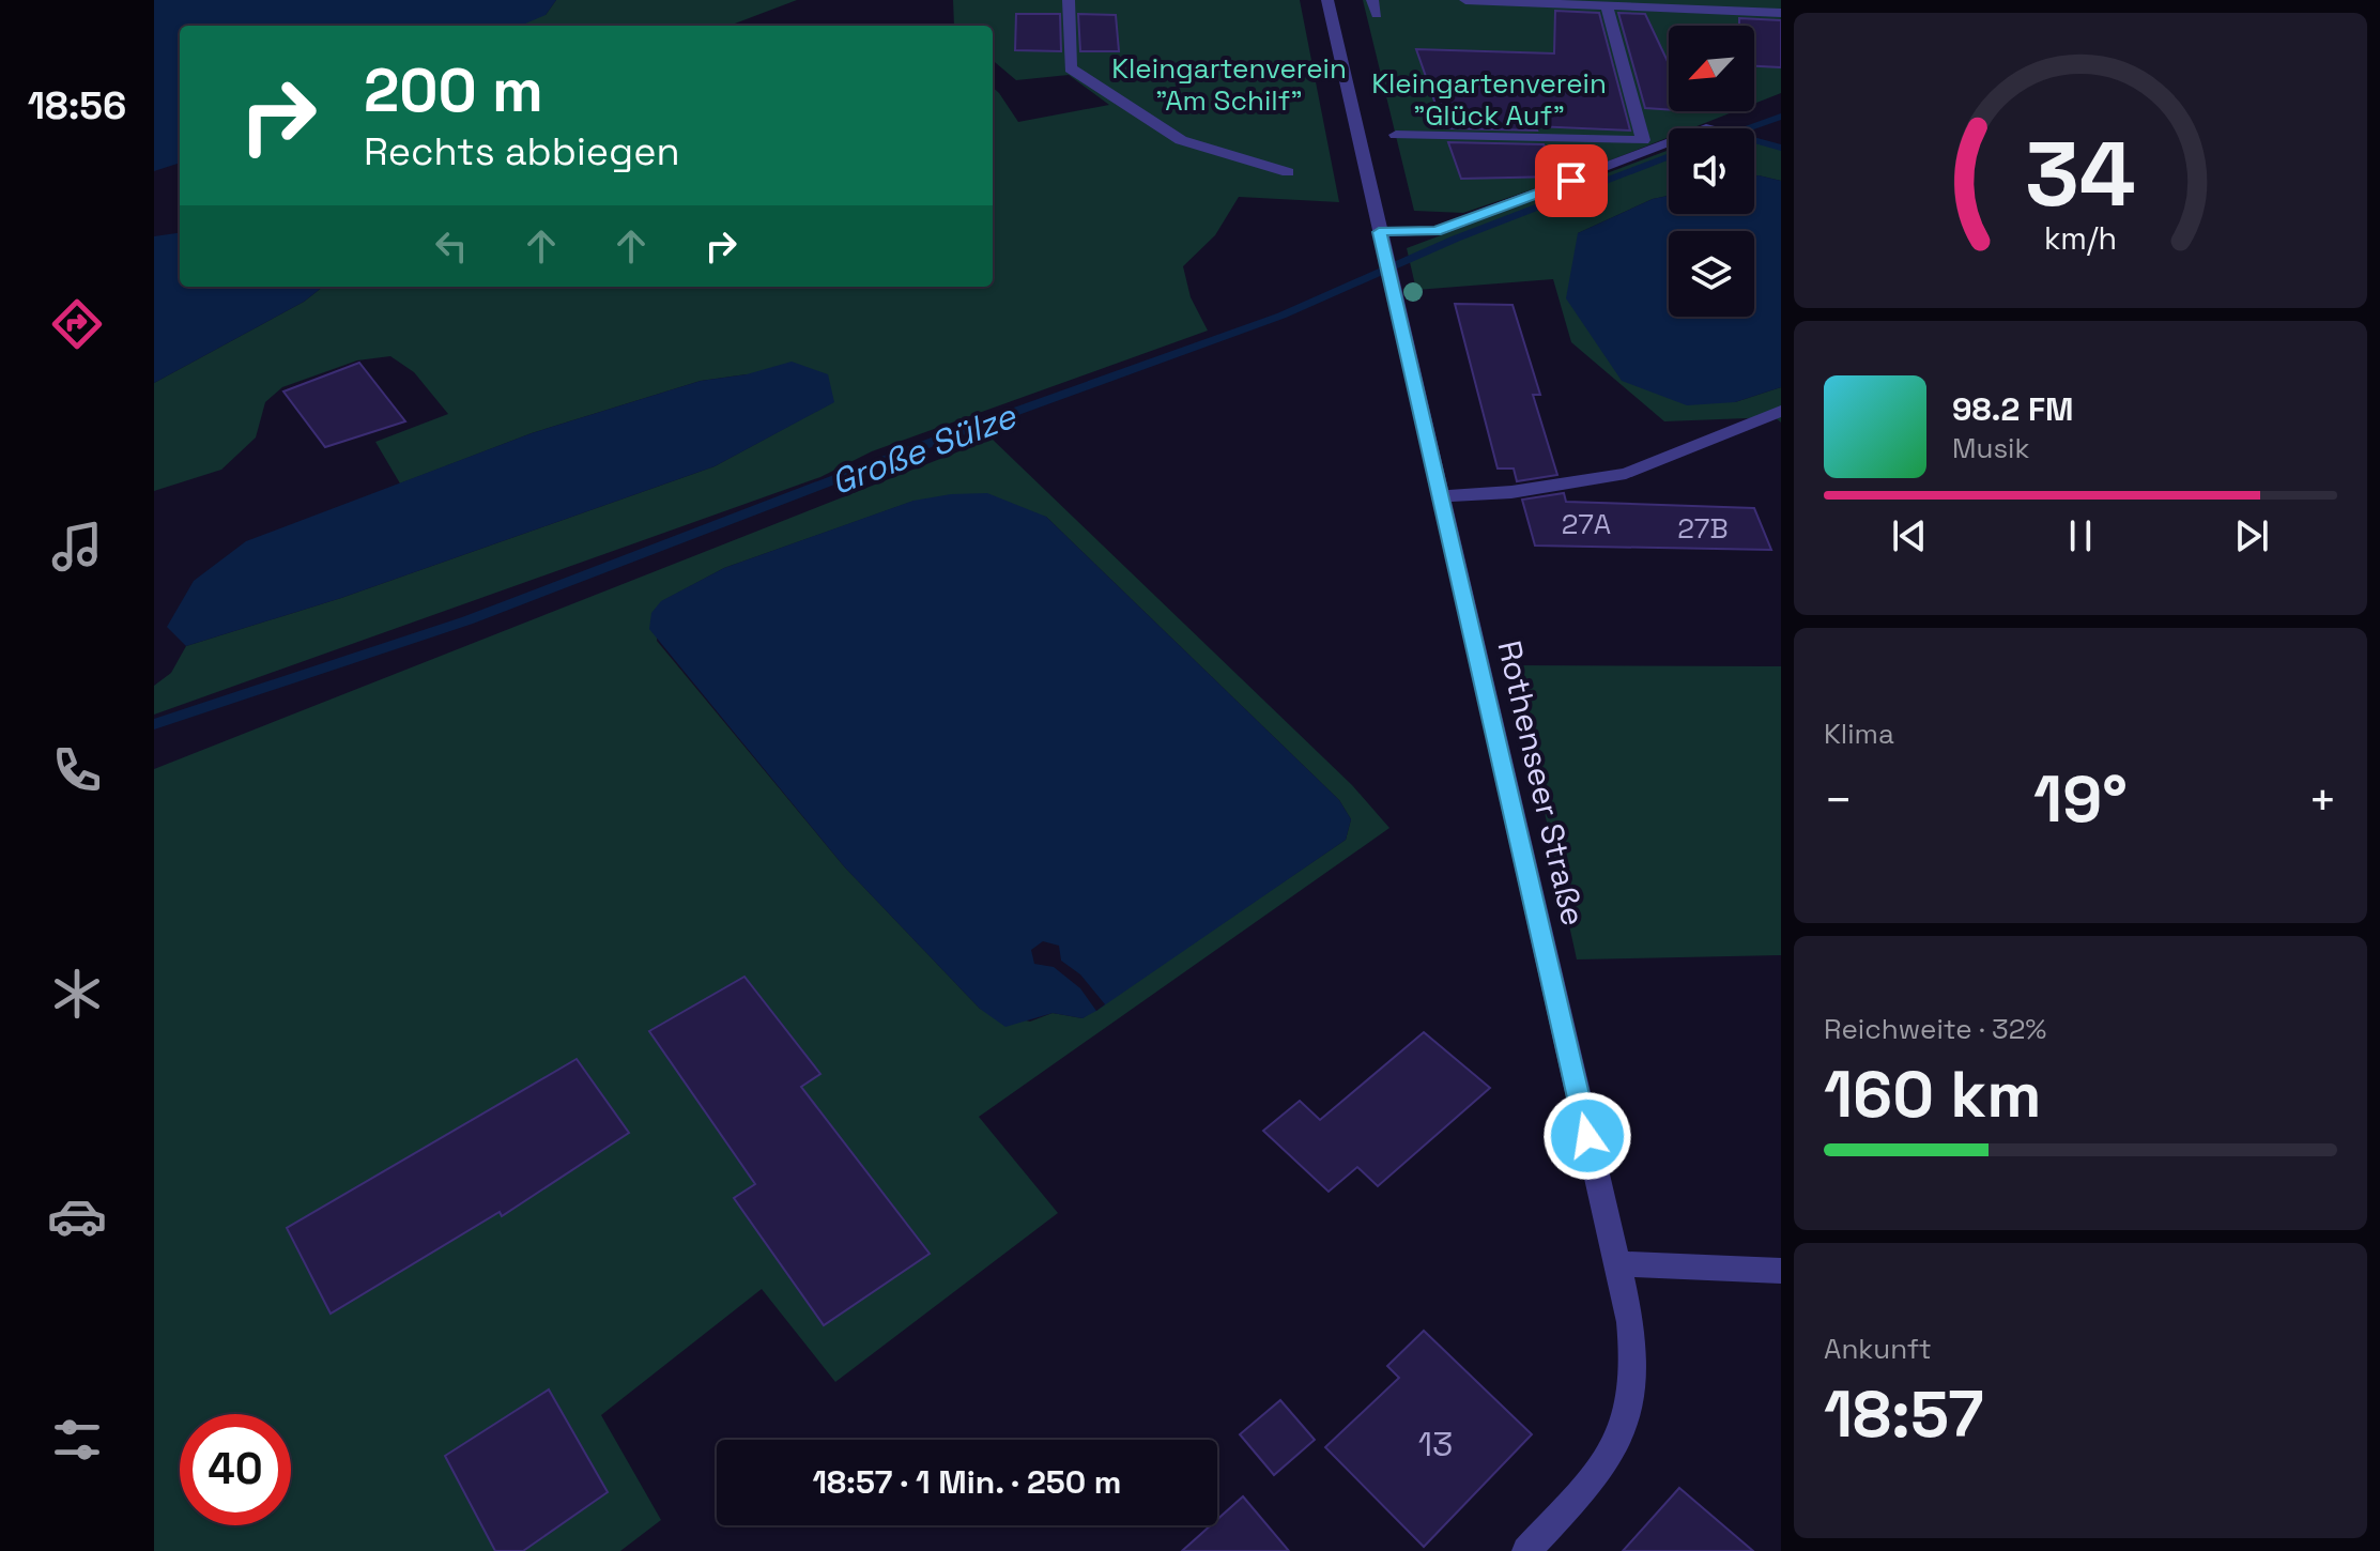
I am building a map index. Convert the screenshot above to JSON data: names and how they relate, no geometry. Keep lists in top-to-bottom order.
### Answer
{
  "streets": {
    "street": ["Rothenseer Straße"]
  },
  "water": ["Große Sülze"],
  "parks": ["Kleingartenverein \"Am Schilf\"", "Kleingartenverein \"Glück Auf\""],
  "house_numbers": ["27A", "27B", "13"],
  "north": "bottom left",
  "page": {
    "tabs": "18:56",
    "turn": ["200 m", "Rechts abbiegen"],
    "song": ["98.2 FM", "Musik"],
    "tile": [
      "Klima",
      ["Reichweite · 32%", "160 km"],
      ["Ankunft", "18:57"]
    ],
    "heat": ["−", "19°", "+"],
    "limit": "40",
    "trip": "18:57 · 1 Min. · 250 m",
    "gauge": ["34", "km/h"]
  }
}
